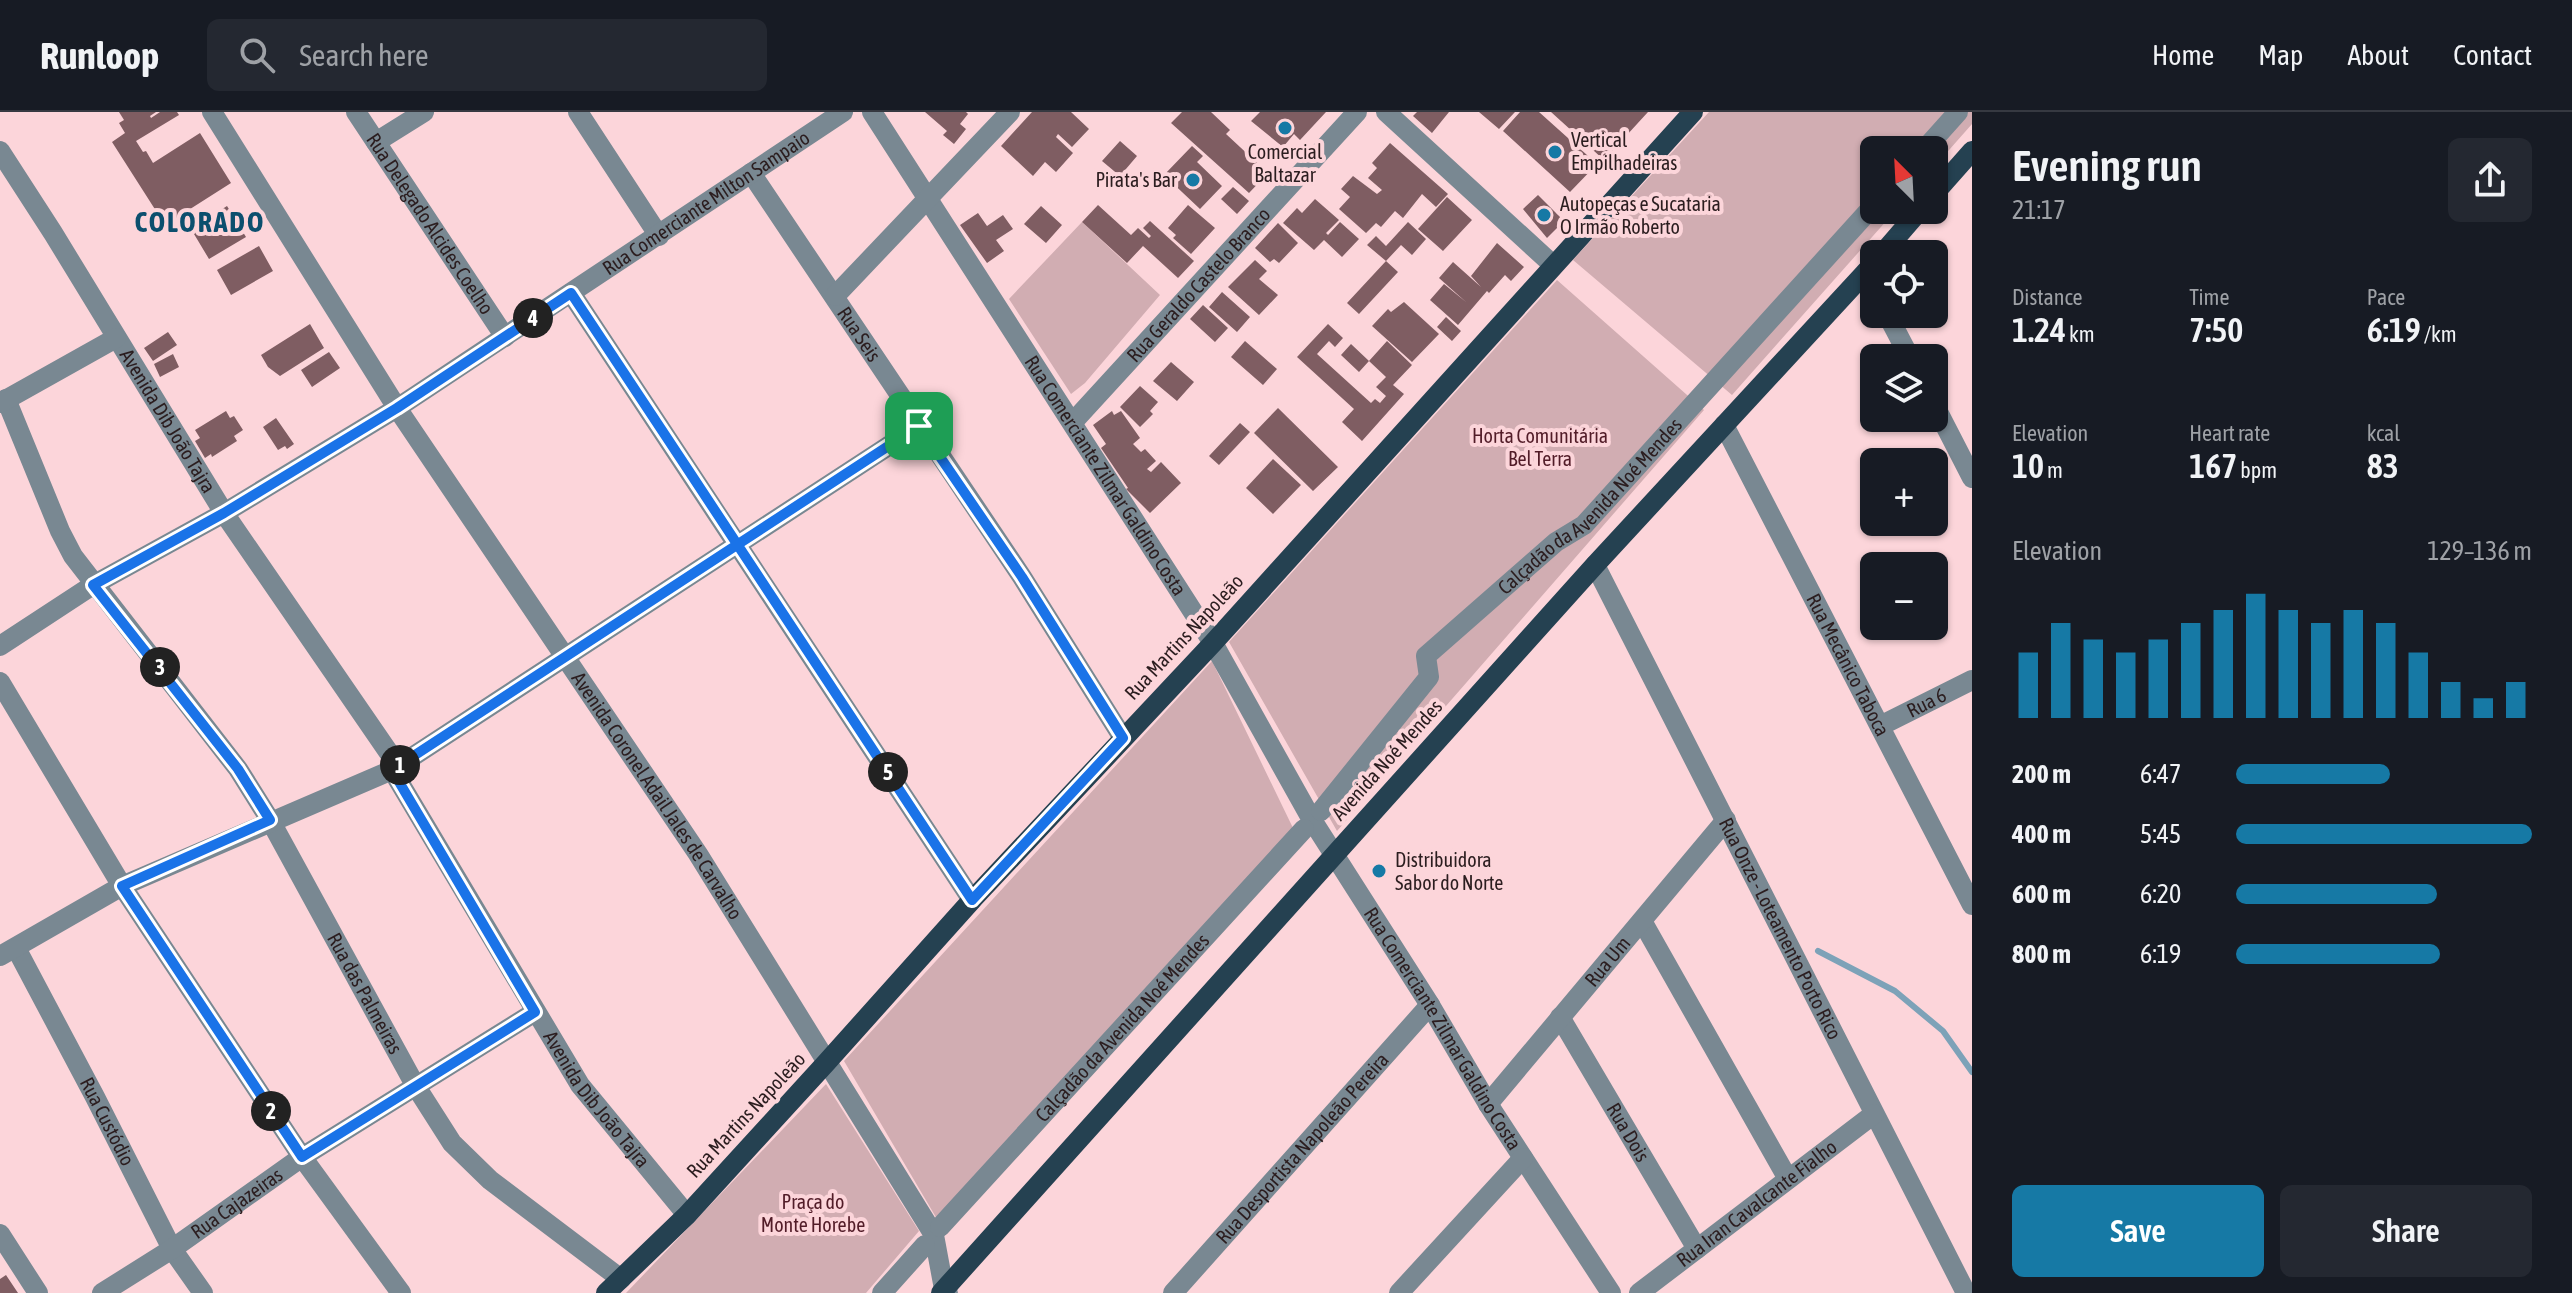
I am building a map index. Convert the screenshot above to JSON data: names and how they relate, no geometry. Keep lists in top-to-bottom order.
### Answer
{
  "streets": {
    "main road": ["Rua Martins Napoleão", "Avenida Noé Mendes"],
    "street": [
      "Rua Comerciante Milton Sampaio",
      "Rua Delegado Alcides Coelho",
      "Rua Geraldo Castelo Branco",
      "Rua Seis",
      "Avenida Dib João Tajra",
      "Rua Comerciante Zilmar Galdino Costa",
      "Calçadão da Avenida Noé Mendes",
      "Rua Mecânico Taboca",
      "Rua 6",
      "Avenida Coronel Adail Jales de Carvalho",
      "Rua Onze - Loteamento Porto Rico",
      "Rua Um",
      "Rua das Palmeiras",
      "Rua Custódio",
      "Rua Dois",
      "Rua Desportista Napoleão Pereira",
      "Rua Cajazeiras",
      "Rua Iran Cavalcante Fialho"
    ]
  },
  "crossings": [
    ["Rua Comerciante Milton Sampaio", "Rua Delegado Alcides Coelho"],
    ["Rua Comerciante Milton Sampaio", "Rua Seis"],
    ["Rua Comerciante Milton Sampaio", "Avenida Dib João Tajra"],
    ["Rua Comerciante Milton Sampaio", "Avenida Coronel Adail Jales de Carvalho"],
    ["Rua Geraldo Castelo Branco", "Rua Comerciante Zilmar Galdino Costa"],
    ["Rua Seis", "Rua Martins Napoleão"],
    ["Avenida Dib João Tajra", "Rua Martins Napoleão"],
    ["Avenida Dib João Tajra", "Rua Cajazeiras"],
    ["Rua Comerciante Zilmar Galdino Costa", "Rua Martins Napoleão"],
    ["Rua Comerciante Zilmar Galdino Costa", "Avenida Noé Mendes"],
    ["Rua Comerciante Zilmar Galdino Costa", "Rua Um"],
    ["Rua Comerciante Zilmar Galdino Costa", "Rua Desportista Napoleão Pereira"],
    ["Rua Martins Napoleão", "Avenida Coronel Adail Jales de Carvalho"],
    ["Rua Martins Napoleão", "Rua das Palmeiras"],
    ["Rua Mecânico Taboca", "Rua 6"],
    ["Rua Mecânico Taboca", "Avenida Noé Mendes"],
    ["Avenida Noé Mendes", "Avenida Coronel Adail Jales de Carvalho"],
    ["Avenida Noé Mendes", "Rua Onze - Loteamento Porto Rico"],
    ["Rua Onze - Loteamento Porto Rico", "Rua Um"],
    ["Rua Onze - Loteamento Porto Rico", "Rua Iran Cavalcante Fialho"],
    ["Rua Um", "Rua Dois"],
    ["Rua das Palmeiras", "Rua Cajazeiras"],
    ["Rua Custódio", "Rua Cajazeiras"],
    ["Rua Dois", "Rua Iran Cavalcante Fialho"]
  ],
  "districts": ["COLORADO"],
  "parks": ["Horta Comunitária Bel Terra", "Praça do Monte Horebe"],
  "places": [
    "Comercial Baltazar",
    "Vertical Empilhadeiras",
    "Pirata's Bar",
    "Autopeças e Sucataria O Irmão Roberto",
    "Distribuidora Sabor do Norte"
  ],
  "north": "top left",
  "page": {
    "header": "Runloop",
    "search": "Search here",
    "nav": [
      "Home",
      "Map",
      "About",
      "Contact"
    ],
    "heading": ["Evening run", "21:17"],
    "map_buttons": ["+", "−"],
    "stats": [
      ["Distance", "1.24 km"],
      ["Time", "7:50"],
      ["Pace", "6:19 /km"],
      ["Elevation", "10 m"],
      ["Heart rate", "167 bpm"],
      ["kcal", "83"]
    ],
    "pins": [
      "4",
      "3",
      "1",
      "5",
      "2"
    ],
    "chart": ["Elevation", "129–136 m"],
    "list": [
      {
        "name": "200 m",
        "note": "6:47"
      },
      {
        "name": "400 m",
        "note": "5:45"
      },
      {
        "name": "600 m",
        "note": "6:20"
      },
      {
        "name": "800 m",
        "note": "6:19"
      }
    ],
    "buttons": ["Save", "Share"]
  }
}
